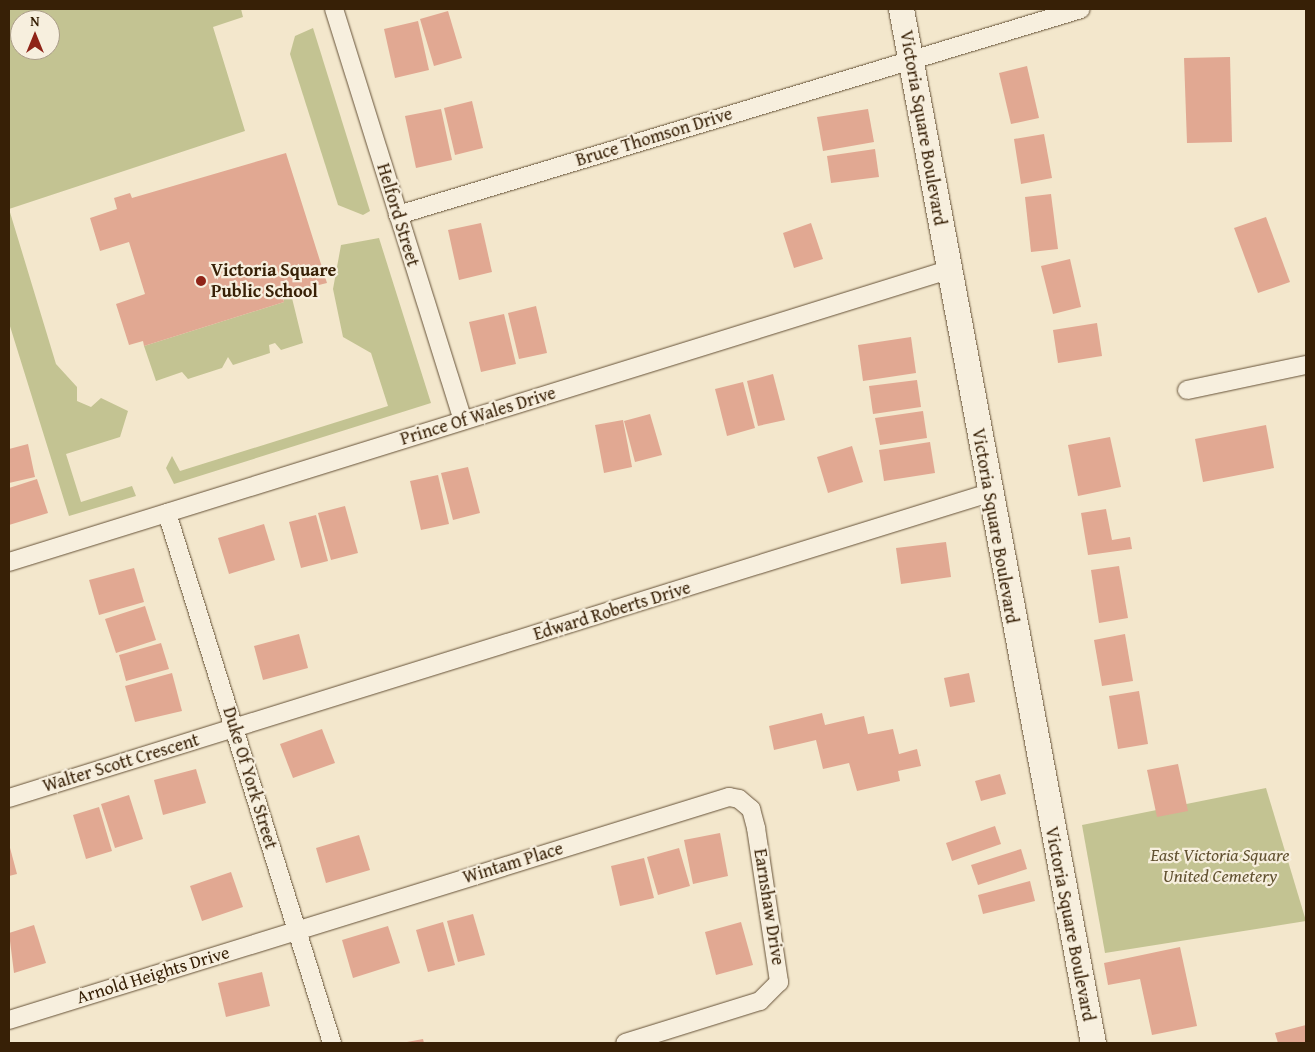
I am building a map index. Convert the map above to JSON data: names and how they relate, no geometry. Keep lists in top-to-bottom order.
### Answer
{
  "streets": {
    "street": [
      "Victoria Square Boulevard",
      "Bruce Thomson Drive",
      "Helford Street",
      "Prince Of Wales Drive",
      "Edward Roberts Drive",
      "Walter Scott Crescent",
      "Duke Of York Street",
      "Wintam Place",
      "Earnshaw Drive",
      "Arnold Heights Drive"
    ]
  },
  "crossings": [
    ["Victoria Square Boulevard", "Bruce Thomson Drive"],
    ["Victoria Square Boulevard", "Prince Of Wales Drive"],
    ["Victoria Square Boulevard", "Edward Roberts Drive"],
    ["Bruce Thomson Drive", "Helford Street"],
    ["Helford Street", "Prince Of Wales Drive"],
    ["Prince Of Wales Drive", "Duke Of York Street"],
    ["Edward Roberts Drive", "Walter Scott Crescent"],
    ["Edward Roberts Drive", "Duke Of York Street"],
    ["Walter Scott Crescent", "Duke Of York Street"],
    ["Duke Of York Street", "Wintam Place"],
    ["Duke Of York Street", "Arnold Heights Drive"],
    ["Wintam Place", "Earnshaw Drive"],
    ["Wintam Place", "Arnold Heights Drive"]
  ],
  "parks": ["East Victoria Square United Cemetery"],
  "places": ["Victoria Square Public School"],
  "north": "top"
}
